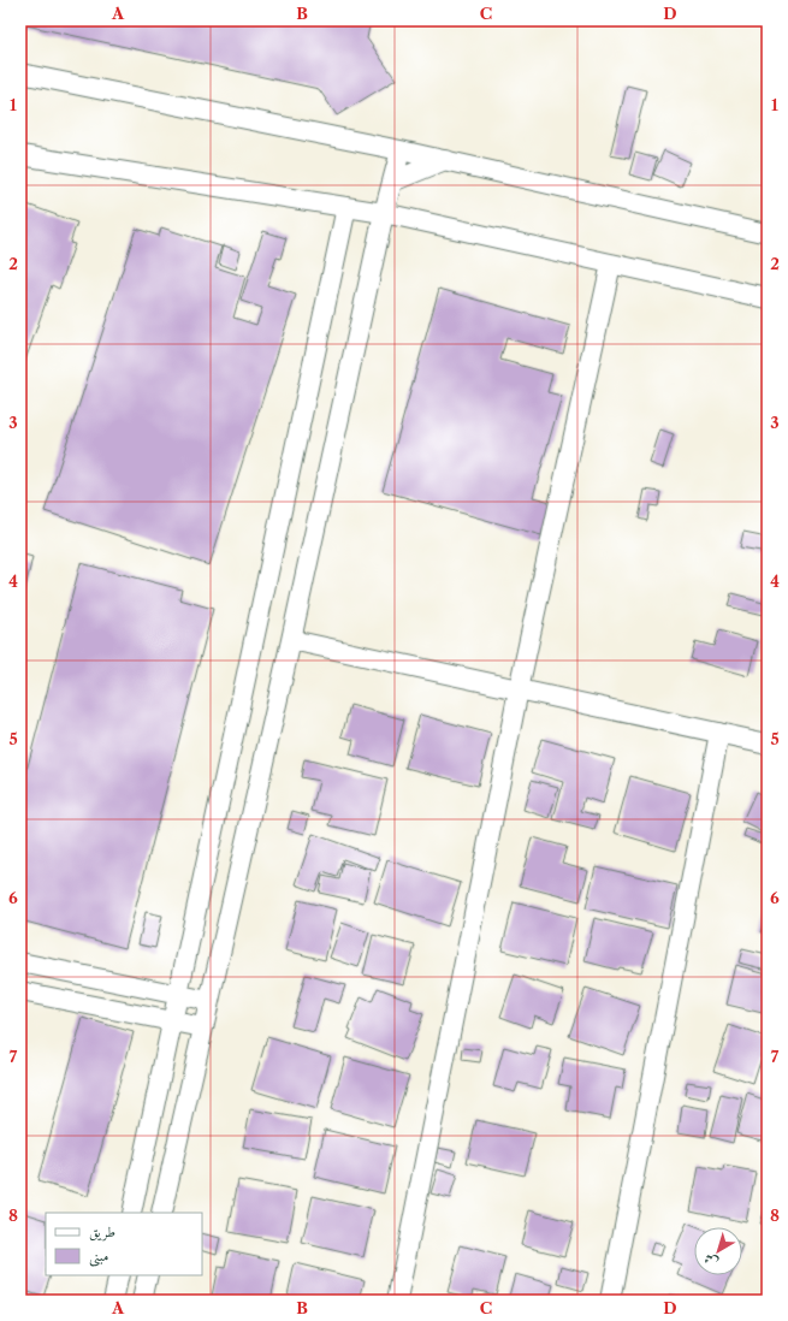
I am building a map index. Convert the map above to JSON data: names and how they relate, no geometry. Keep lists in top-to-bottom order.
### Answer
{
  "legend": ["طريق", "مبنى"],
  "north": "bottom left",
  "grid": {
    "columns": [
      "A",
      "B",
      "C",
      "D"
    ],
    "rows": [
      "1",
      "2",
      "3",
      "4",
      "5",
      "6",
      "7",
      "8"
    ]
  }
}
